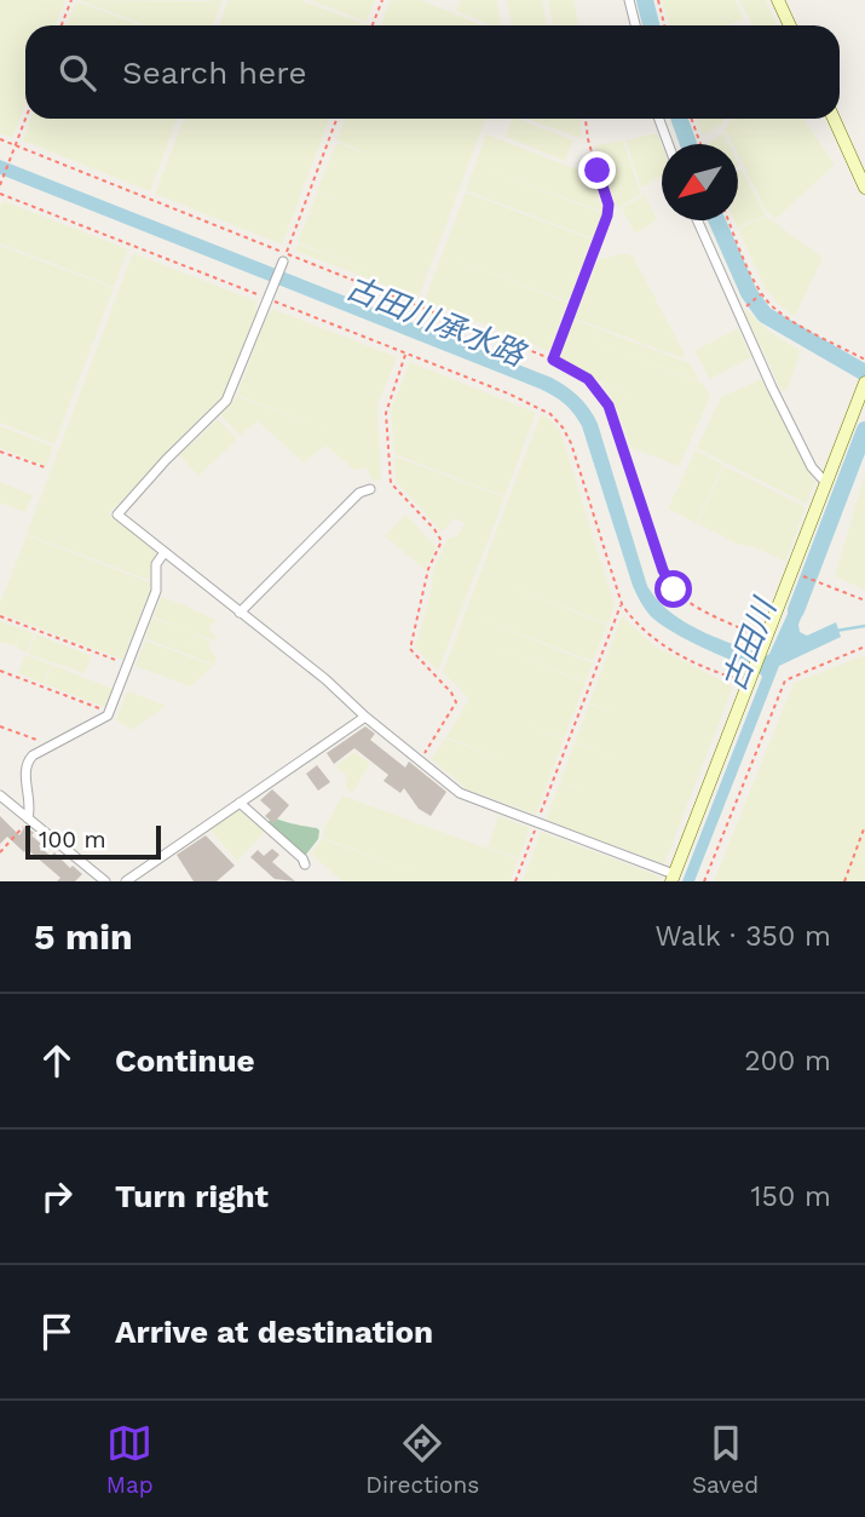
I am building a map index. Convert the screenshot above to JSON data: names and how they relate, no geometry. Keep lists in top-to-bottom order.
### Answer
{
  "water": ["古田川承水路", "古田川"],
  "scale_bar": "100 m",
  "north": "bottom left",
  "page": {
    "search": "Search here",
    "scale": "100 m",
    "heading": ["5 min", "Walk · 350 m"],
    "list": [
      ["Continue", "200 m"],
      ["Turn right", "150 m"],
      "Arrive at destination"
    ],
    "nav": ["Map", "Directions", "Saved"]
  }
}
